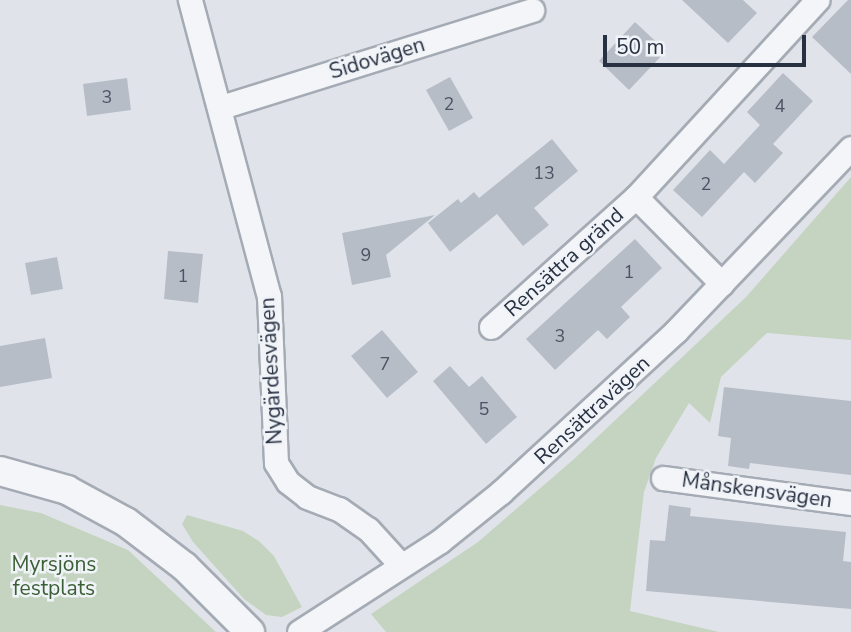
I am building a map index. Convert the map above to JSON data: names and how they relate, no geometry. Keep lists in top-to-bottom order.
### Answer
{
  "streets": {
    "street": [
      "Sidovägen",
      "Rensättra gränd",
      "Nygärdesvägen",
      "Rensättravägen",
      "Månskensvägen"
    ]
  },
  "crossings": [
    ["Sidovägen", "Nygärdesvägen"],
    ["Rensättra gränd", "Rensättravägen"],
    ["Nygärdesvägen", "Rensättravägen"]
  ],
  "parks": ["Myrsjöns festplats"],
  "house_numbers": [
    "3",
    "2",
    "4",
    "13",
    "2",
    "9",
    "1",
    "1",
    "3",
    "7",
    "5"
  ],
  "scale_bar": "50 m"
}
